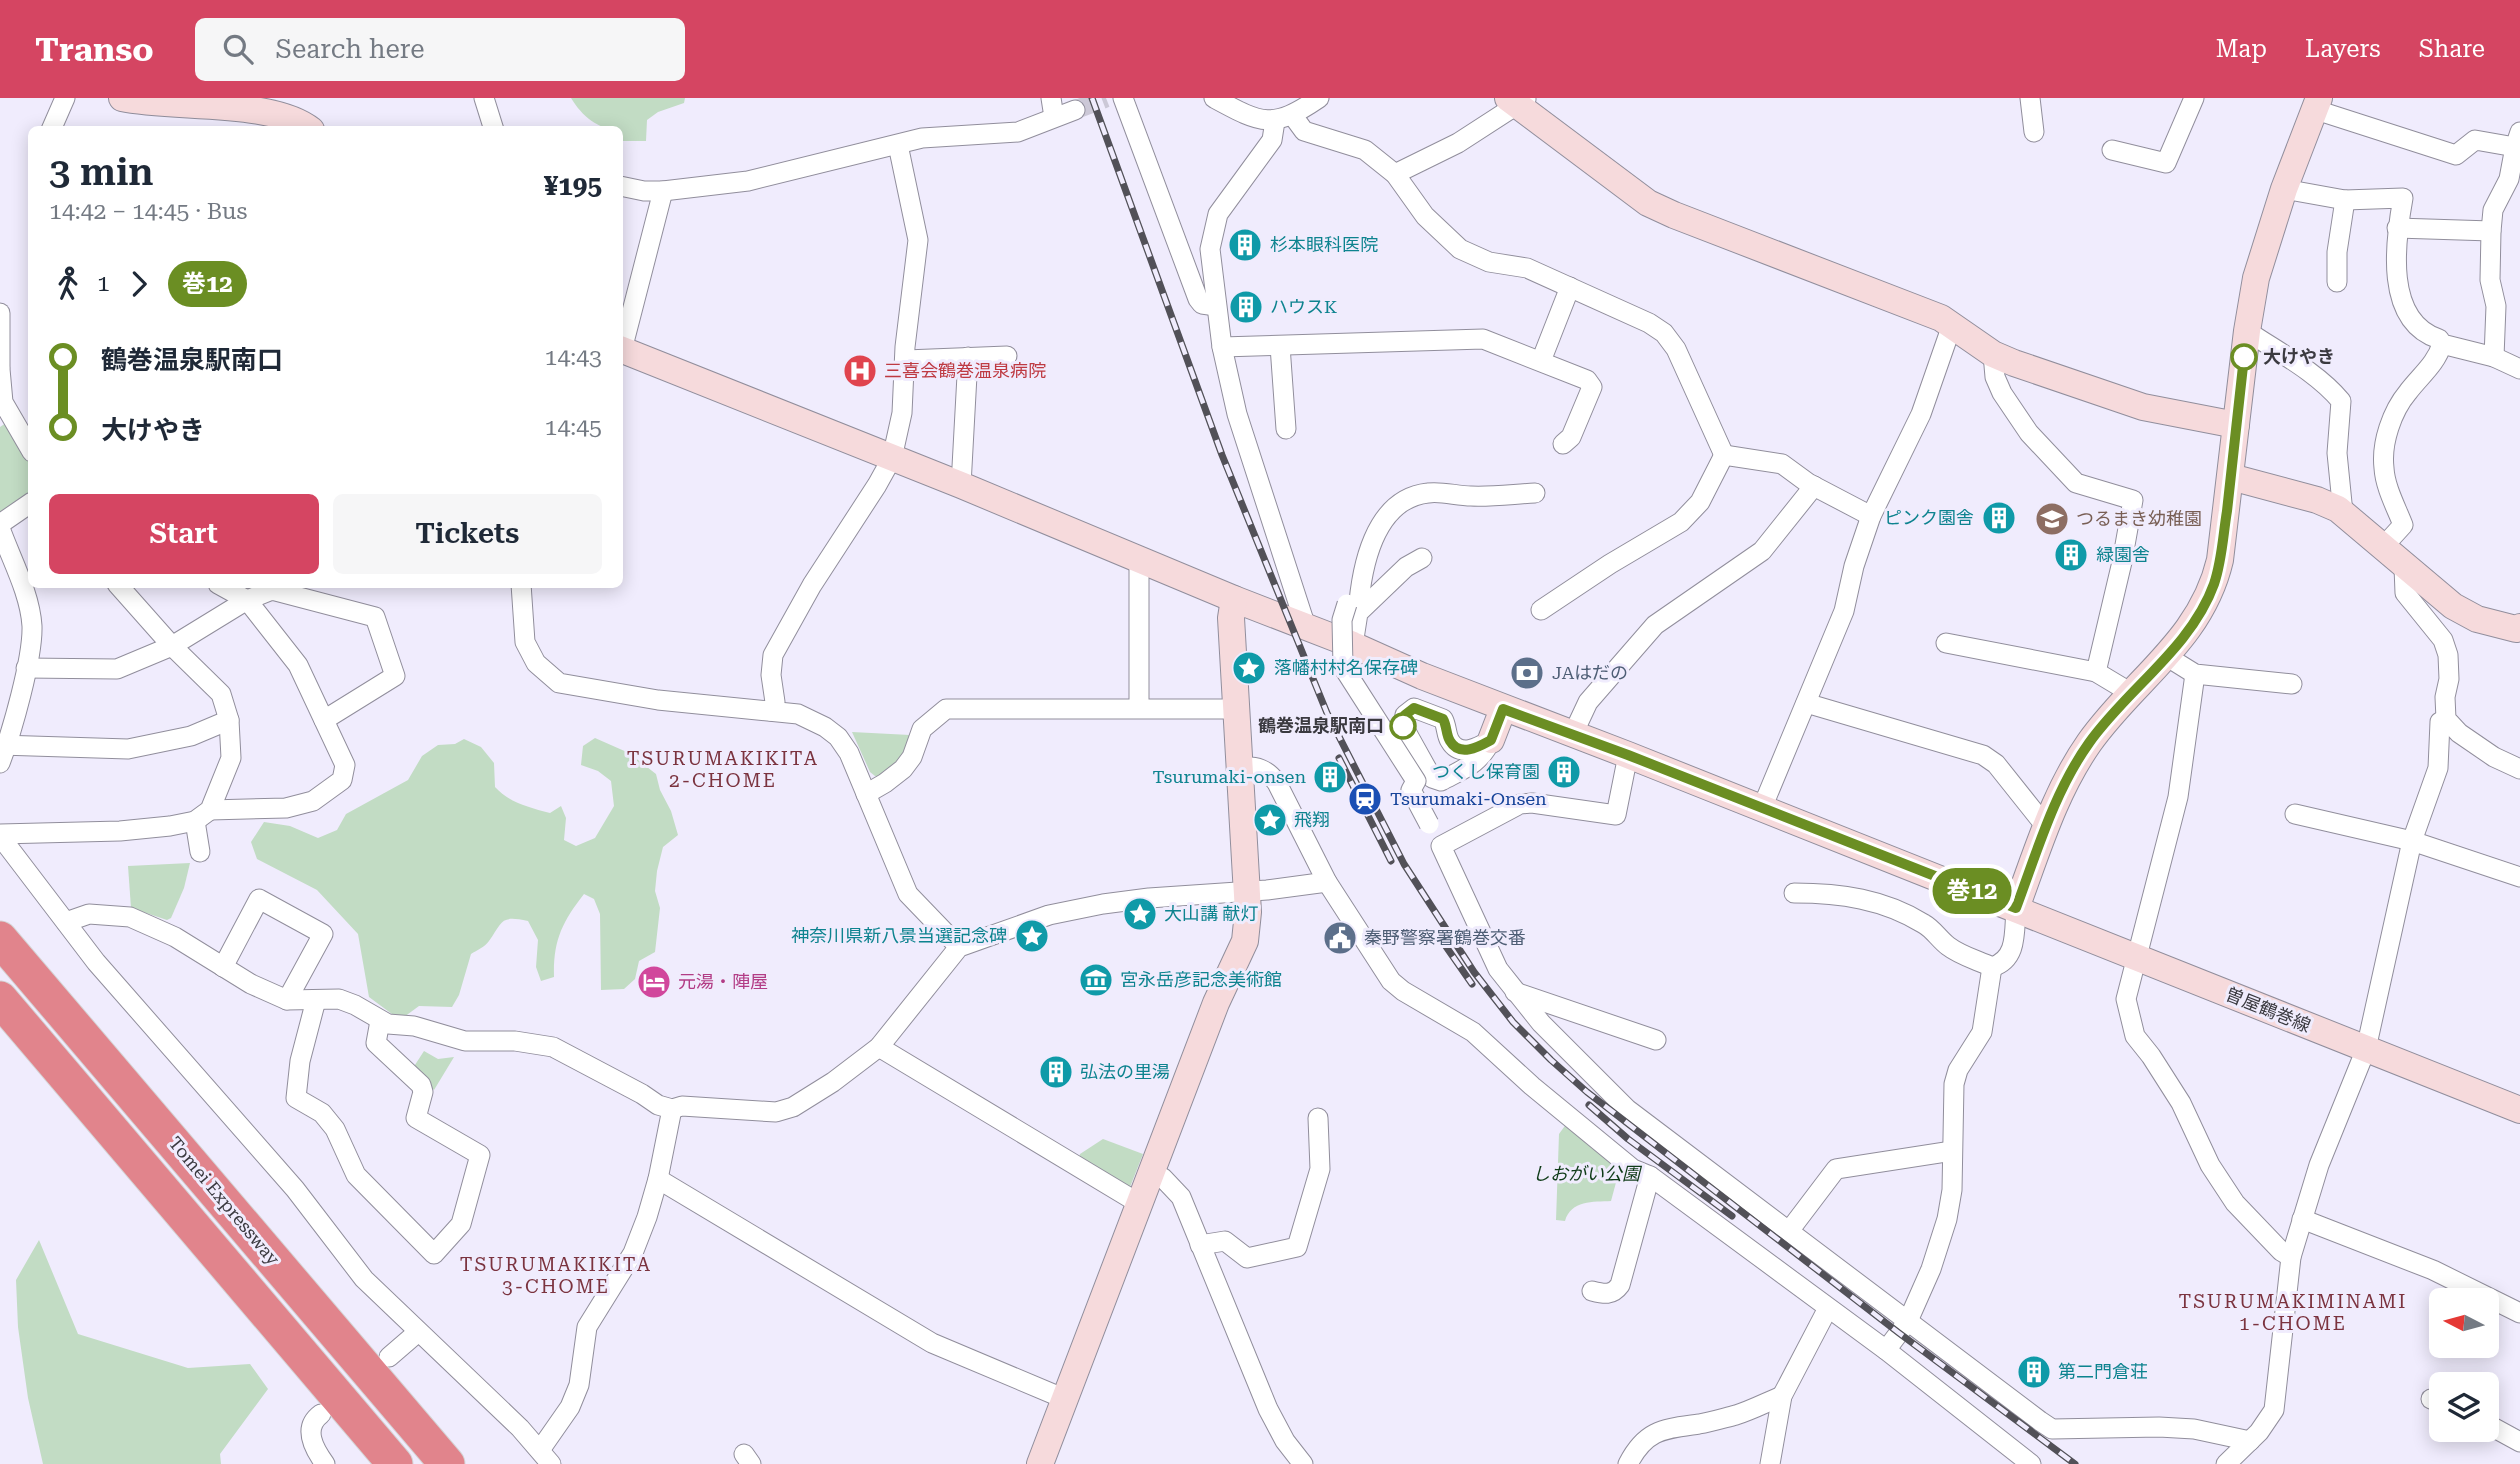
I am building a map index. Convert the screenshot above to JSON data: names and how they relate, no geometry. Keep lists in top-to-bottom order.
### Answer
{
  "streets": {
    "highway": ["Tomei Expressway"],
    "main road": ["曽屋鶴巻線"]
  },
  "districts": ["TSURUMAKIKITA 2-CHOME", "TSURUMAKIKITA 3-CHOME", "TSURUMAKIMINAMI 1-CHOME"],
  "parks": ["しおがい公園"],
  "places": {
    "building": [
      "杉本眼科医院",
      "ハウスK",
      "ピンク園舎",
      "緑園舎",
      "つくし保育園",
      "Tsurumaki-onsen",
      "弘法の里湯",
      "第二門倉荘"
    ],
    "other": ["大けやき", "鶴巻温泉駅南口"],
    "hospital": ["三喜会鶴巻温泉病院"],
    "school or university": ["つるまき幼稚園"],
    "place": [
      "落幡村村名保存碑",
      "飛翔",
      "大山講 献灯",
      "神奈川県新八景当選記念碑"
    ],
    "bank": ["JAはだの"],
    "station": ["Tsurumaki-Onsen"],
    "public building": ["秦野警察署鶴巻交番"],
    "museum": ["宮永岳彦記念美術館"],
    "hotel": ["元湯・陣屋"]
  },
  "lines": ["bus line 巻12"],
  "north": "left",
  "page": {
    "header": "Transo",
    "search": "Search here",
    "nav": ["Map", "Layers", "Share"],
    "on_map": "巻12",
    "heading": ["3 min", "14:42 – 14:45 · Bus", "¥195"],
    "legs": ["1", "巻12"],
    "list": [
      {
        "name": "鶴巻温泉駅南口",
        "value": "14:43"
      },
      {
        "name": "大けやき",
        "value": "14:45"
      }
    ],
    "buttons": ["Start", "Tickets"]
  }
}
